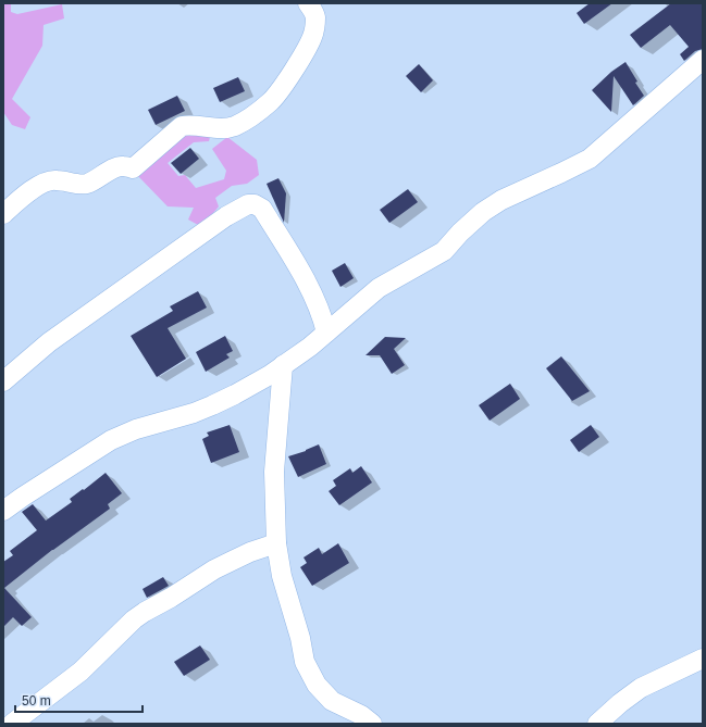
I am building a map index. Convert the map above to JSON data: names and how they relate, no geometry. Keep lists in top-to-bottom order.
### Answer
{
  "scale_bar": "50 m"
}
